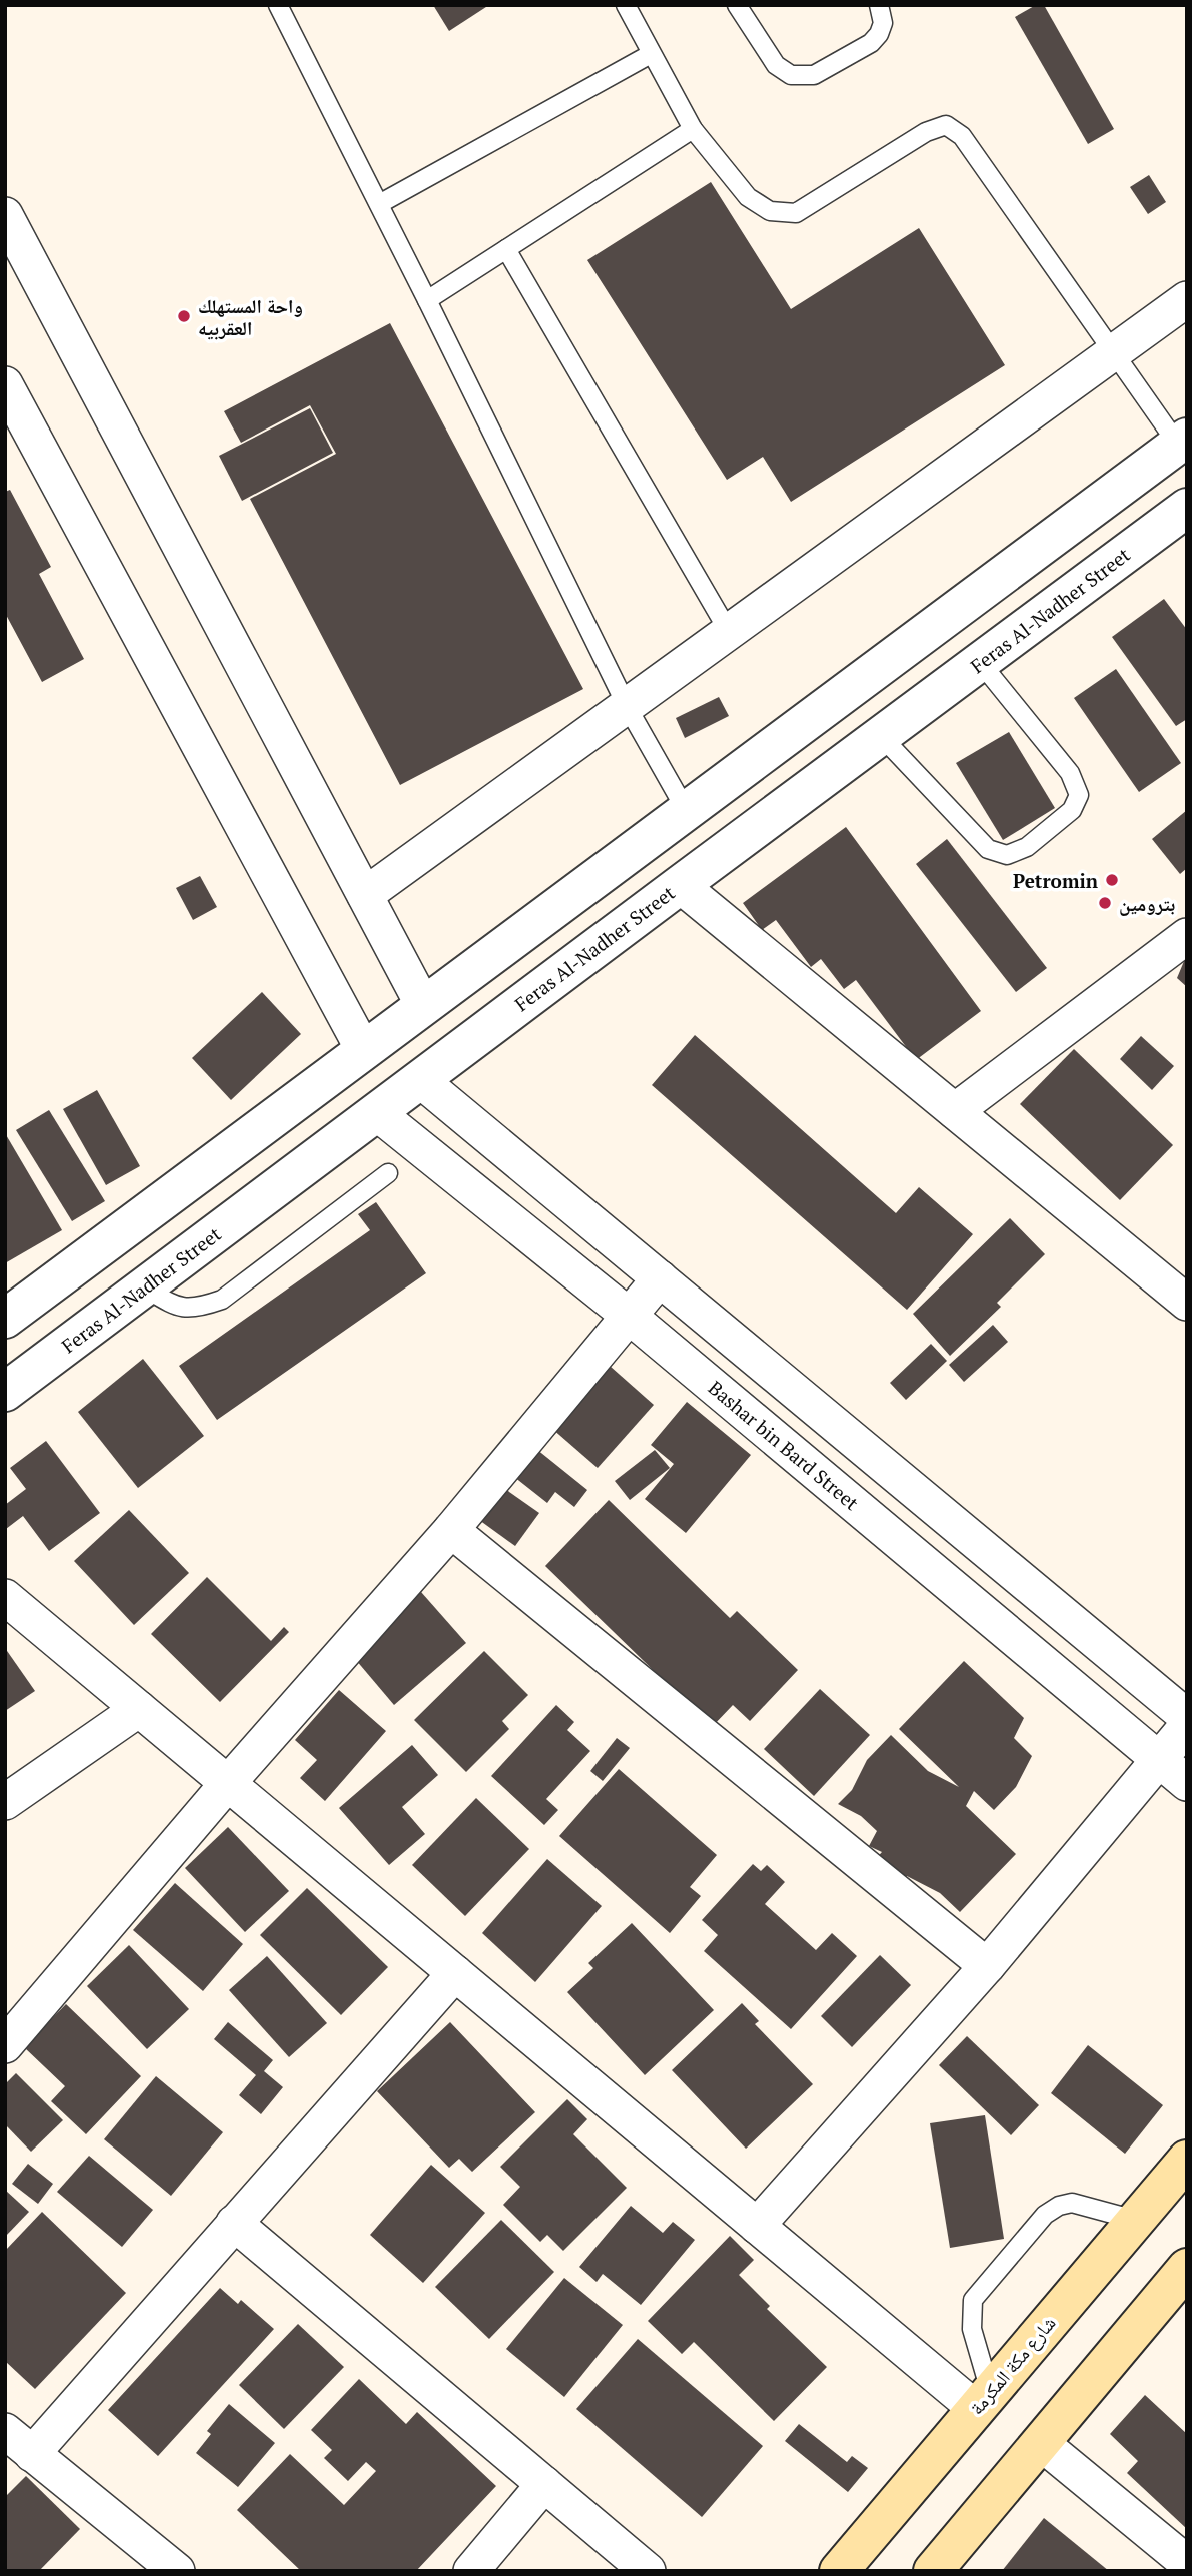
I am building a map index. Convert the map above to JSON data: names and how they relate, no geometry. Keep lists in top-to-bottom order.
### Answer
{
  "streets": {
    "main road": ["شارع مكة المكرمة"],
    "street": ["Feras Al-Nadher Street", "Bashar bin Bard Street"]
  },
  "crossings": [
    ["Feras Al-Nadher Street", "Bashar bin Bard Street"]
  ],
  "places": ["واحة المستهلك العقربيه", "Petromin", "بترومين"]
}
